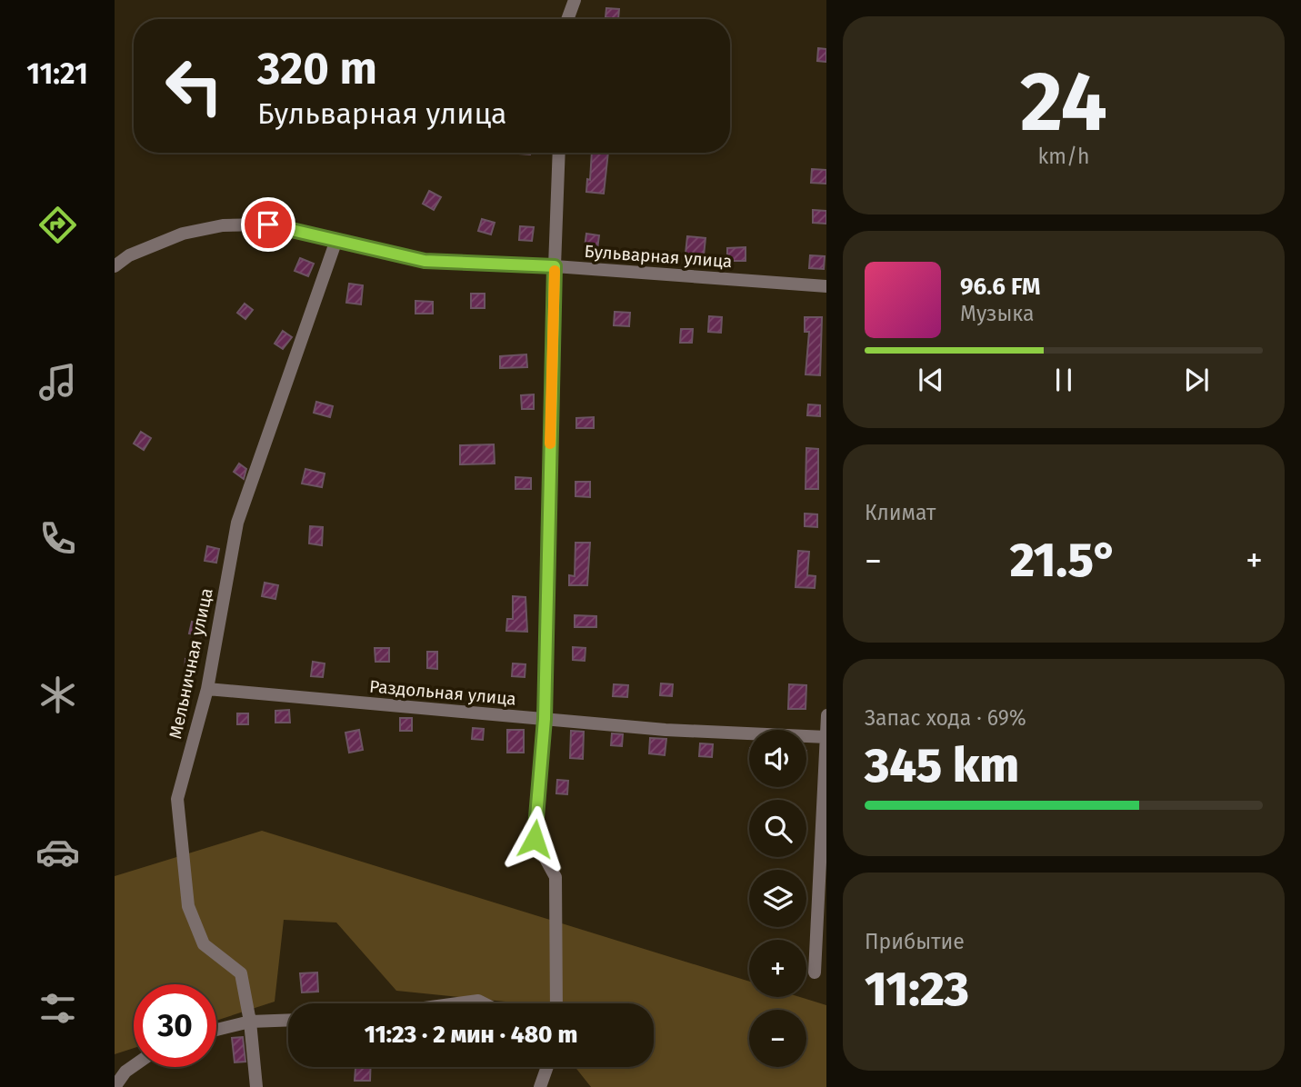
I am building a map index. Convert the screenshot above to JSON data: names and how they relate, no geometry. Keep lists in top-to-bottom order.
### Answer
{
  "streets": {
    "street": ["Бульварная улица", "Мельничная улица", "Раздольная улица"]
  },
  "crossings": [
    ["Бульварная улица", "Мельничная улица"],
    ["Мельничная улица", "Раздольная улица"]
  ],
  "page": {
    "tabs": "11:21",
    "tile": [
      ["24", "km/h"],
      "Климат",
      ["Запас хода · 69%", "345 km"],
      ["Прибытие", "11:23"]
    ],
    "turn": ["320 m", "Бульварная улица"],
    "song": ["96.6 FM", "Музыка"],
    "heat": ["−", "21.5°", "+"],
    "map_buttons": ["+", "−"],
    "limit": "30",
    "trip": "11:23 · 2 мин · 480 m"
  }
}
